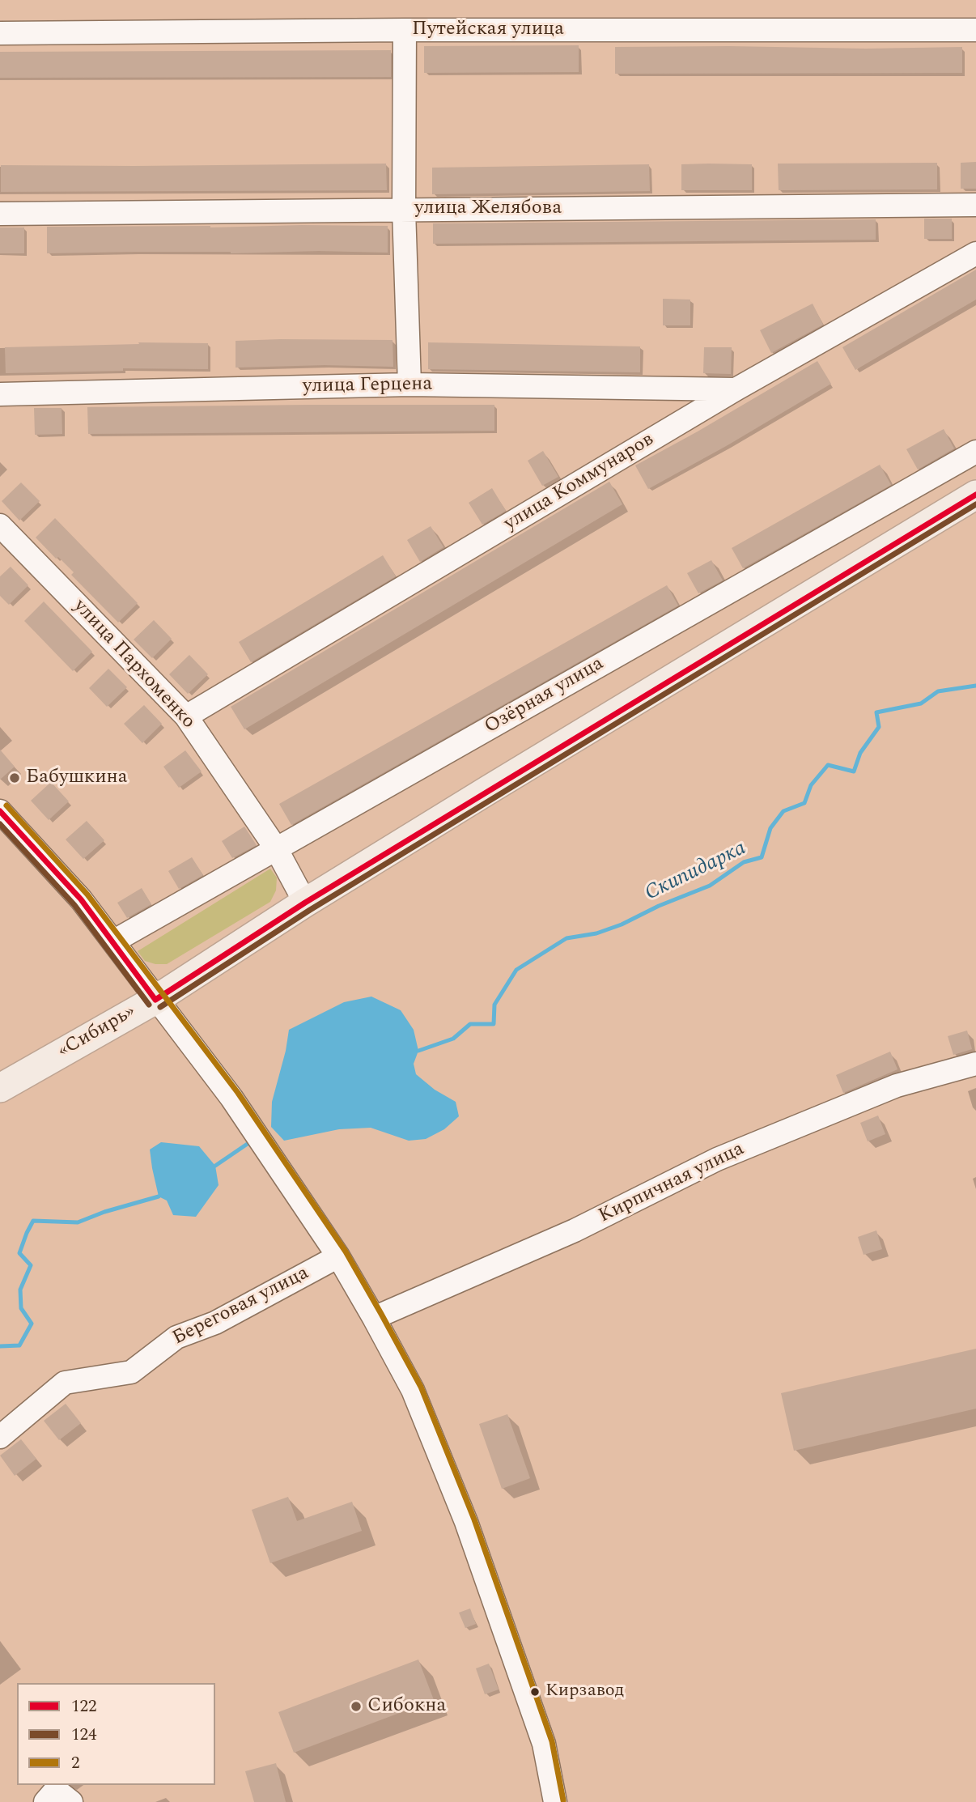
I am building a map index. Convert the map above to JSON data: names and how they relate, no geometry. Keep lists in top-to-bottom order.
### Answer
{
  "streets": {
    "main road": ["«Сибирь»"],
    "street": [
      "Путейская улица",
      "улица Желябова",
      "улица Герцена",
      "улица Коммунаров",
      "улица Пархоменко",
      "Озёрная улица",
      "Кирпичная улица",
      "Береговая улица"
    ]
  },
  "crossings": [
    ["улица Герцена", "улица Коммунаров"],
    ["улица Коммунаров", "улица Пархоменко"],
    ["улица Пархоменко", "Озёрная улица"],
    ["улица Пархоменко", "«Сибирь»"]
  ],
  "water": ["Скипидарка"],
  "places": ["Бабушкина", "Кирзавод", "Сибокна"],
  "lines": ["transit line 122", "transit line 124", "transit line 2"],
  "legend": ["122", "124", "2"]
}
